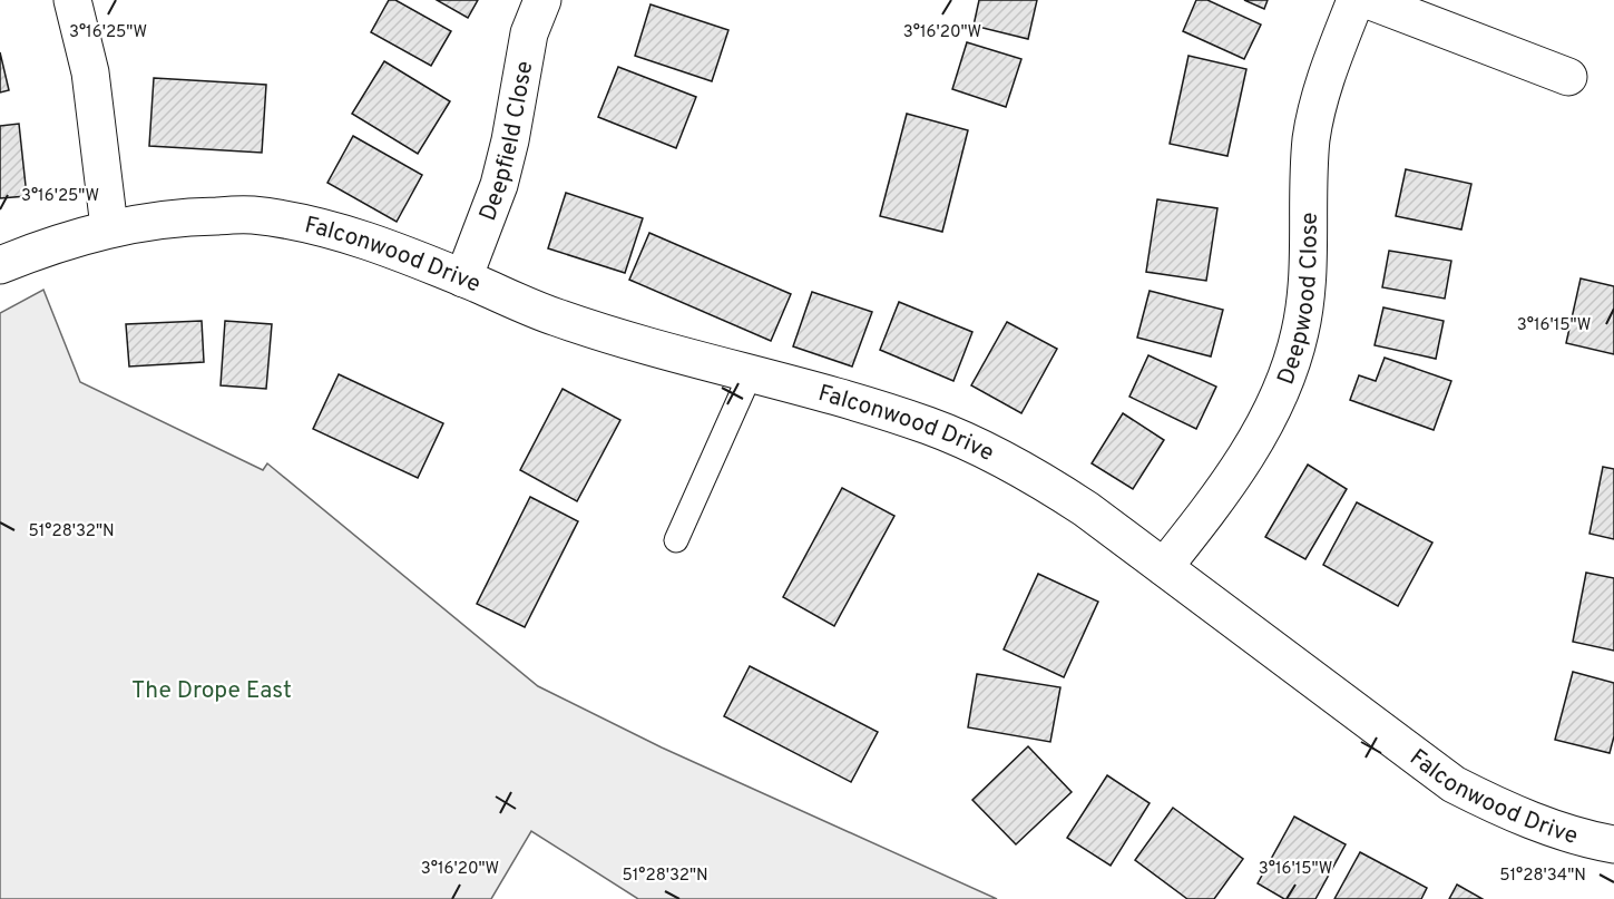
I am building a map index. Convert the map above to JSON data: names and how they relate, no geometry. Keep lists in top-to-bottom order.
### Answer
{
  "streets": {
    "street": ["Deepfield Close", "Falconwood Drive", "Deepwood Close"]
  },
  "crossings": [
    ["Deepfield Close", "Falconwood Drive"],
    ["Falconwood Drive", "Deepwood Close"]
  ],
  "parks": ["The Drope East"],
  "coordinates": [
    "3°16'25\"W",
    "3°16'20\"W",
    "3°16'15\"W",
    "51°28'32\"N",
    "51°28'34\"N"
  ]
}
